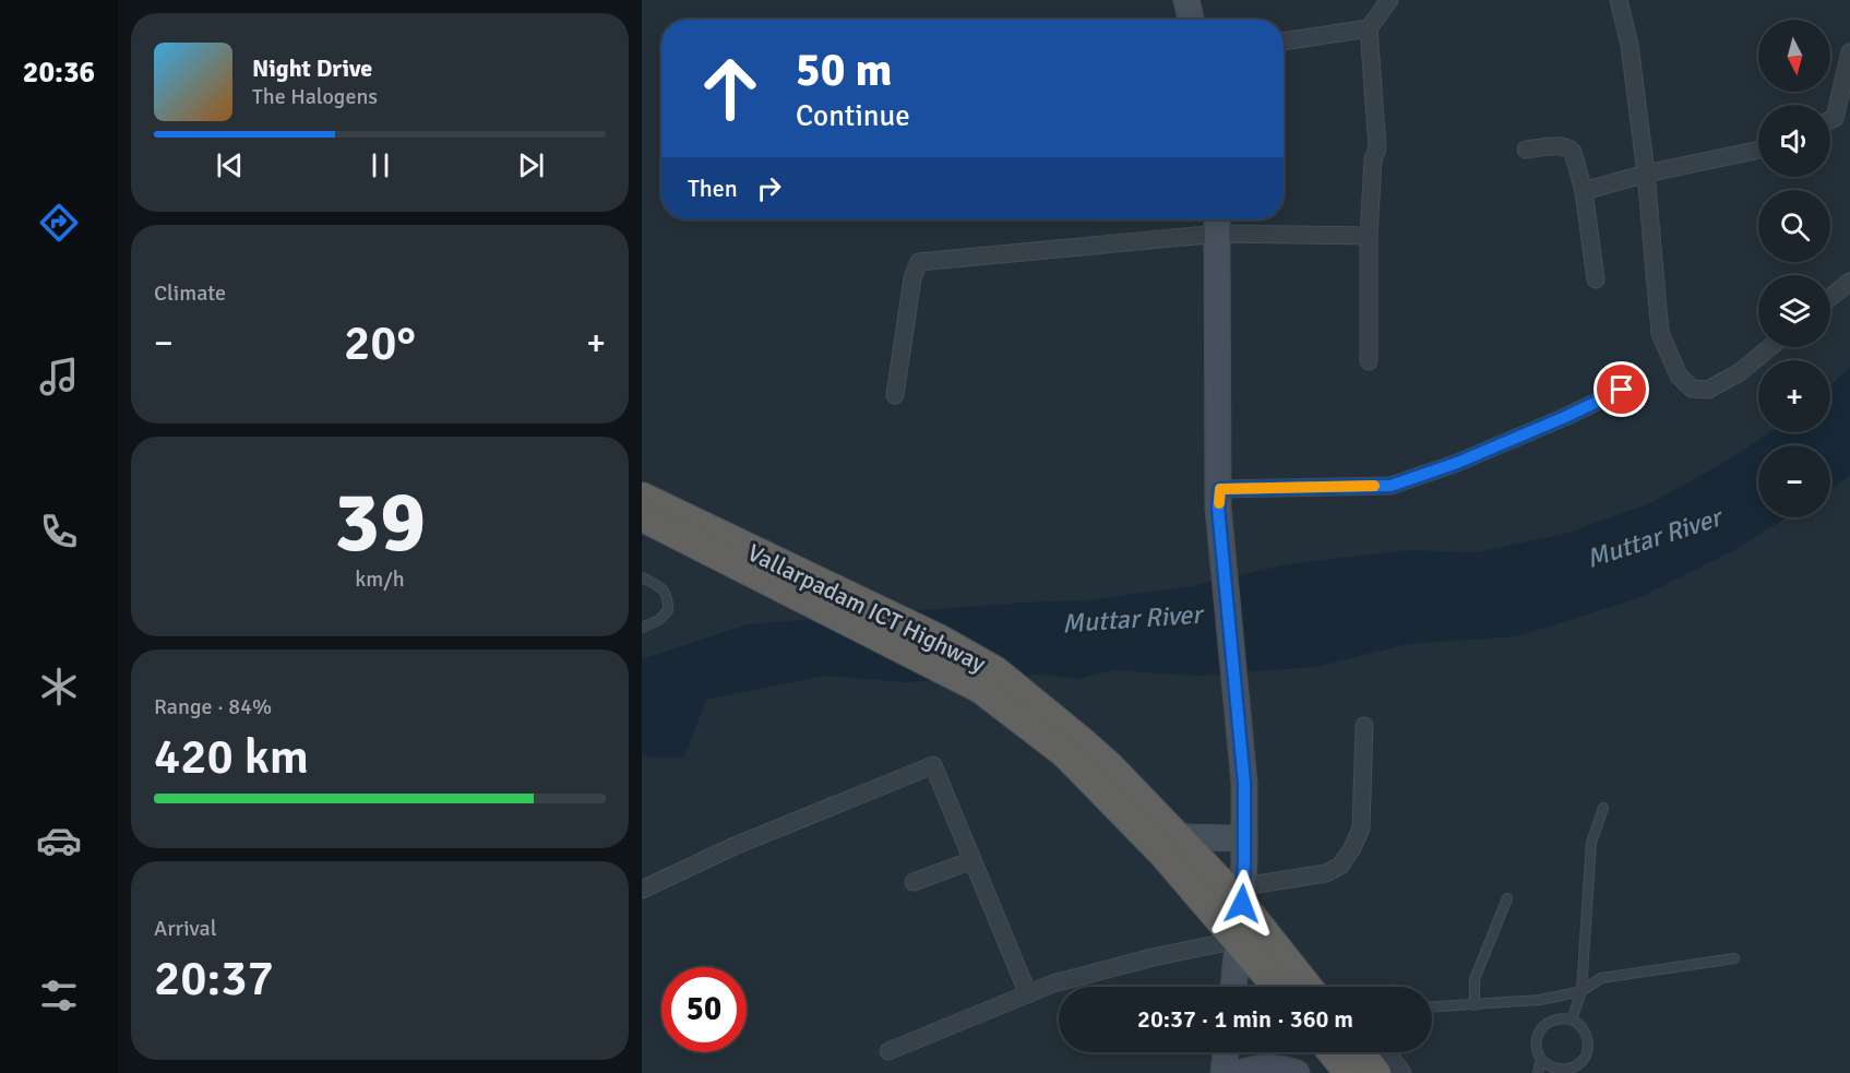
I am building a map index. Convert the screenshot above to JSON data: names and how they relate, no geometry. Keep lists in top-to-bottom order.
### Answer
{
  "streets": {
    "highway": ["Vallarpadam ICT Highway"]
  },
  "water": ["Muttar River"],
  "north": "bottom",
  "page": {
    "tabs": "20:36",
    "map_buttons": ["+", "−"],
    "turn": ["50 m", "Continue"],
    "song": ["Night Drive", "The Halogens"],
    "then": "Then",
    "tile": [
      "Climate",
      ["39", "km/h"],
      ["Range · 84%", "420 km"],
      ["Arrival", "20:37"]
    ],
    "heat": ["−", "20°", "+"],
    "limit": "50",
    "trip": "20:37 · 1 min · 360 m"
  }
}
